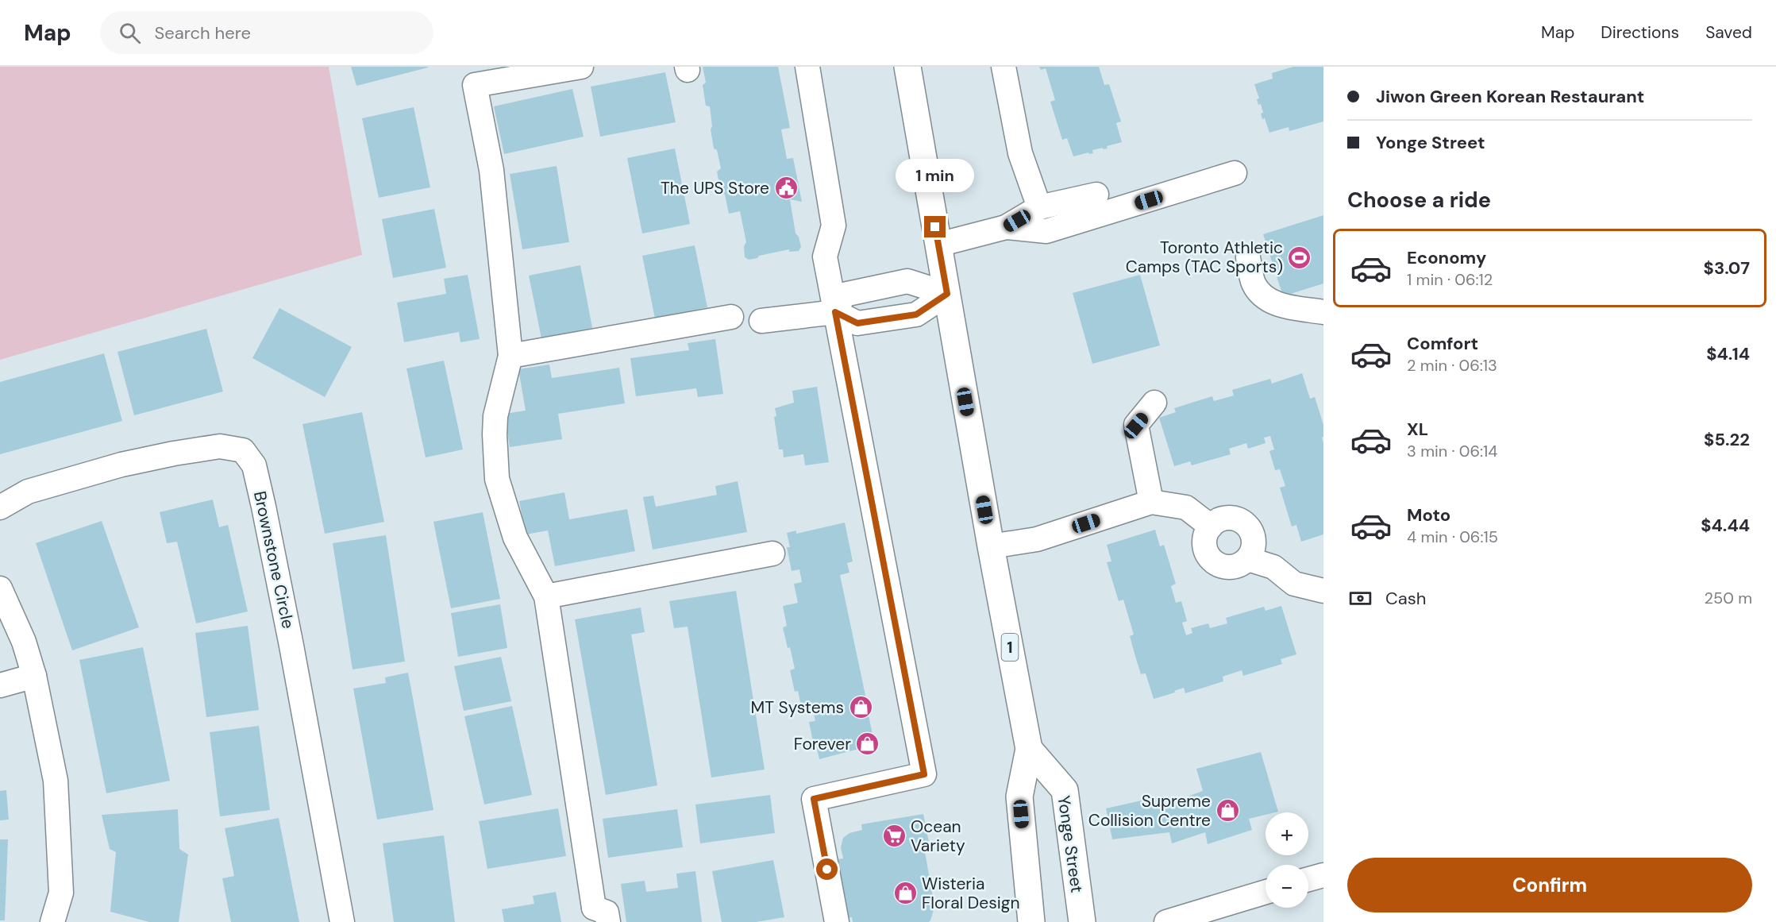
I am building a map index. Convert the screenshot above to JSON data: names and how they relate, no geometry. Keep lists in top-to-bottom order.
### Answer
{
  "streets": {
    "main road": ["1", "Yonge Street"],
    "street": ["Brownstone Circle"]
  },
  "crossings": [
    ["1", "Yonge Street"]
  ],
  "places": {
    "public building": ["The UPS Store"],
    "sports": ["Toronto Athletic Camps (TAC Sports)"],
    "shop": [
      "MT Systems",
      "Forever",
      "Supreme Collision Centre",
      "Wisteria Floral Design"
    ],
    "supermarket": ["Ocean Variety"]
  },
  "page": {
    "header": "Map",
    "search": "Search here",
    "nav": ["Map", "Directions", "Saved"],
    "banner": ["Jiwon Green Korean Restaurant", "Yonge Street"],
    "bubble": "1 min",
    "heading": "Choose a ride",
    "list": [
      {
        "name": "Economy",
        "note": "1 min · 06:12",
        "value": "$3.07"
      },
      {
        "name": "Comfort",
        "note": "2 min · 06:13",
        "value": "$4.14"
      },
      {
        "name": "XL",
        "note": "3 min · 06:14",
        "value": "$5.22"
      },
      {
        "name": "Moto",
        "note": "4 min · 06:15",
        "value": "$4.44"
      }
    ],
    "pay": ["Cash", "250 m"],
    "map_buttons": ["+", "−"],
    "buttons": "Confirm"
  }
}
